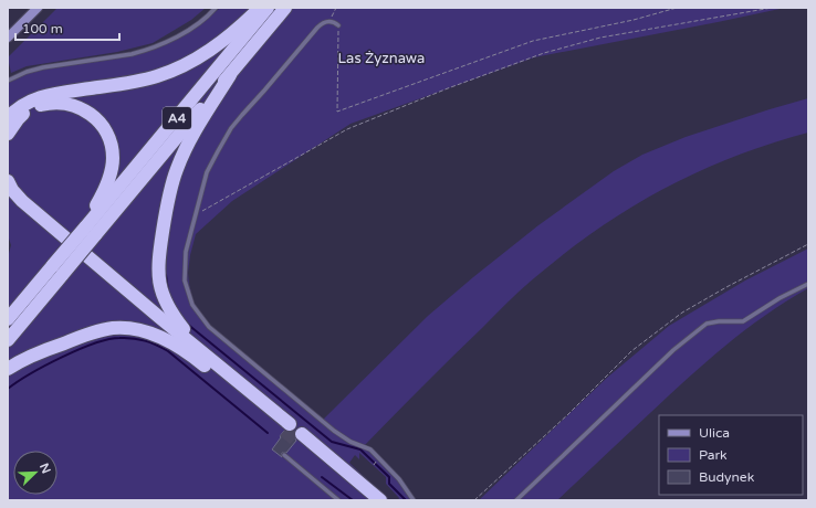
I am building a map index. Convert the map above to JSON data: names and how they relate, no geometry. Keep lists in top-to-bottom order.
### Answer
{
  "streets": {
    "highway": ["A4"]
  },
  "parks": ["Las Żyznawa"],
  "legend": ["Ulica", "Park", "Budynek"],
  "scale_bar": "100 m",
  "north": "top right"
}
